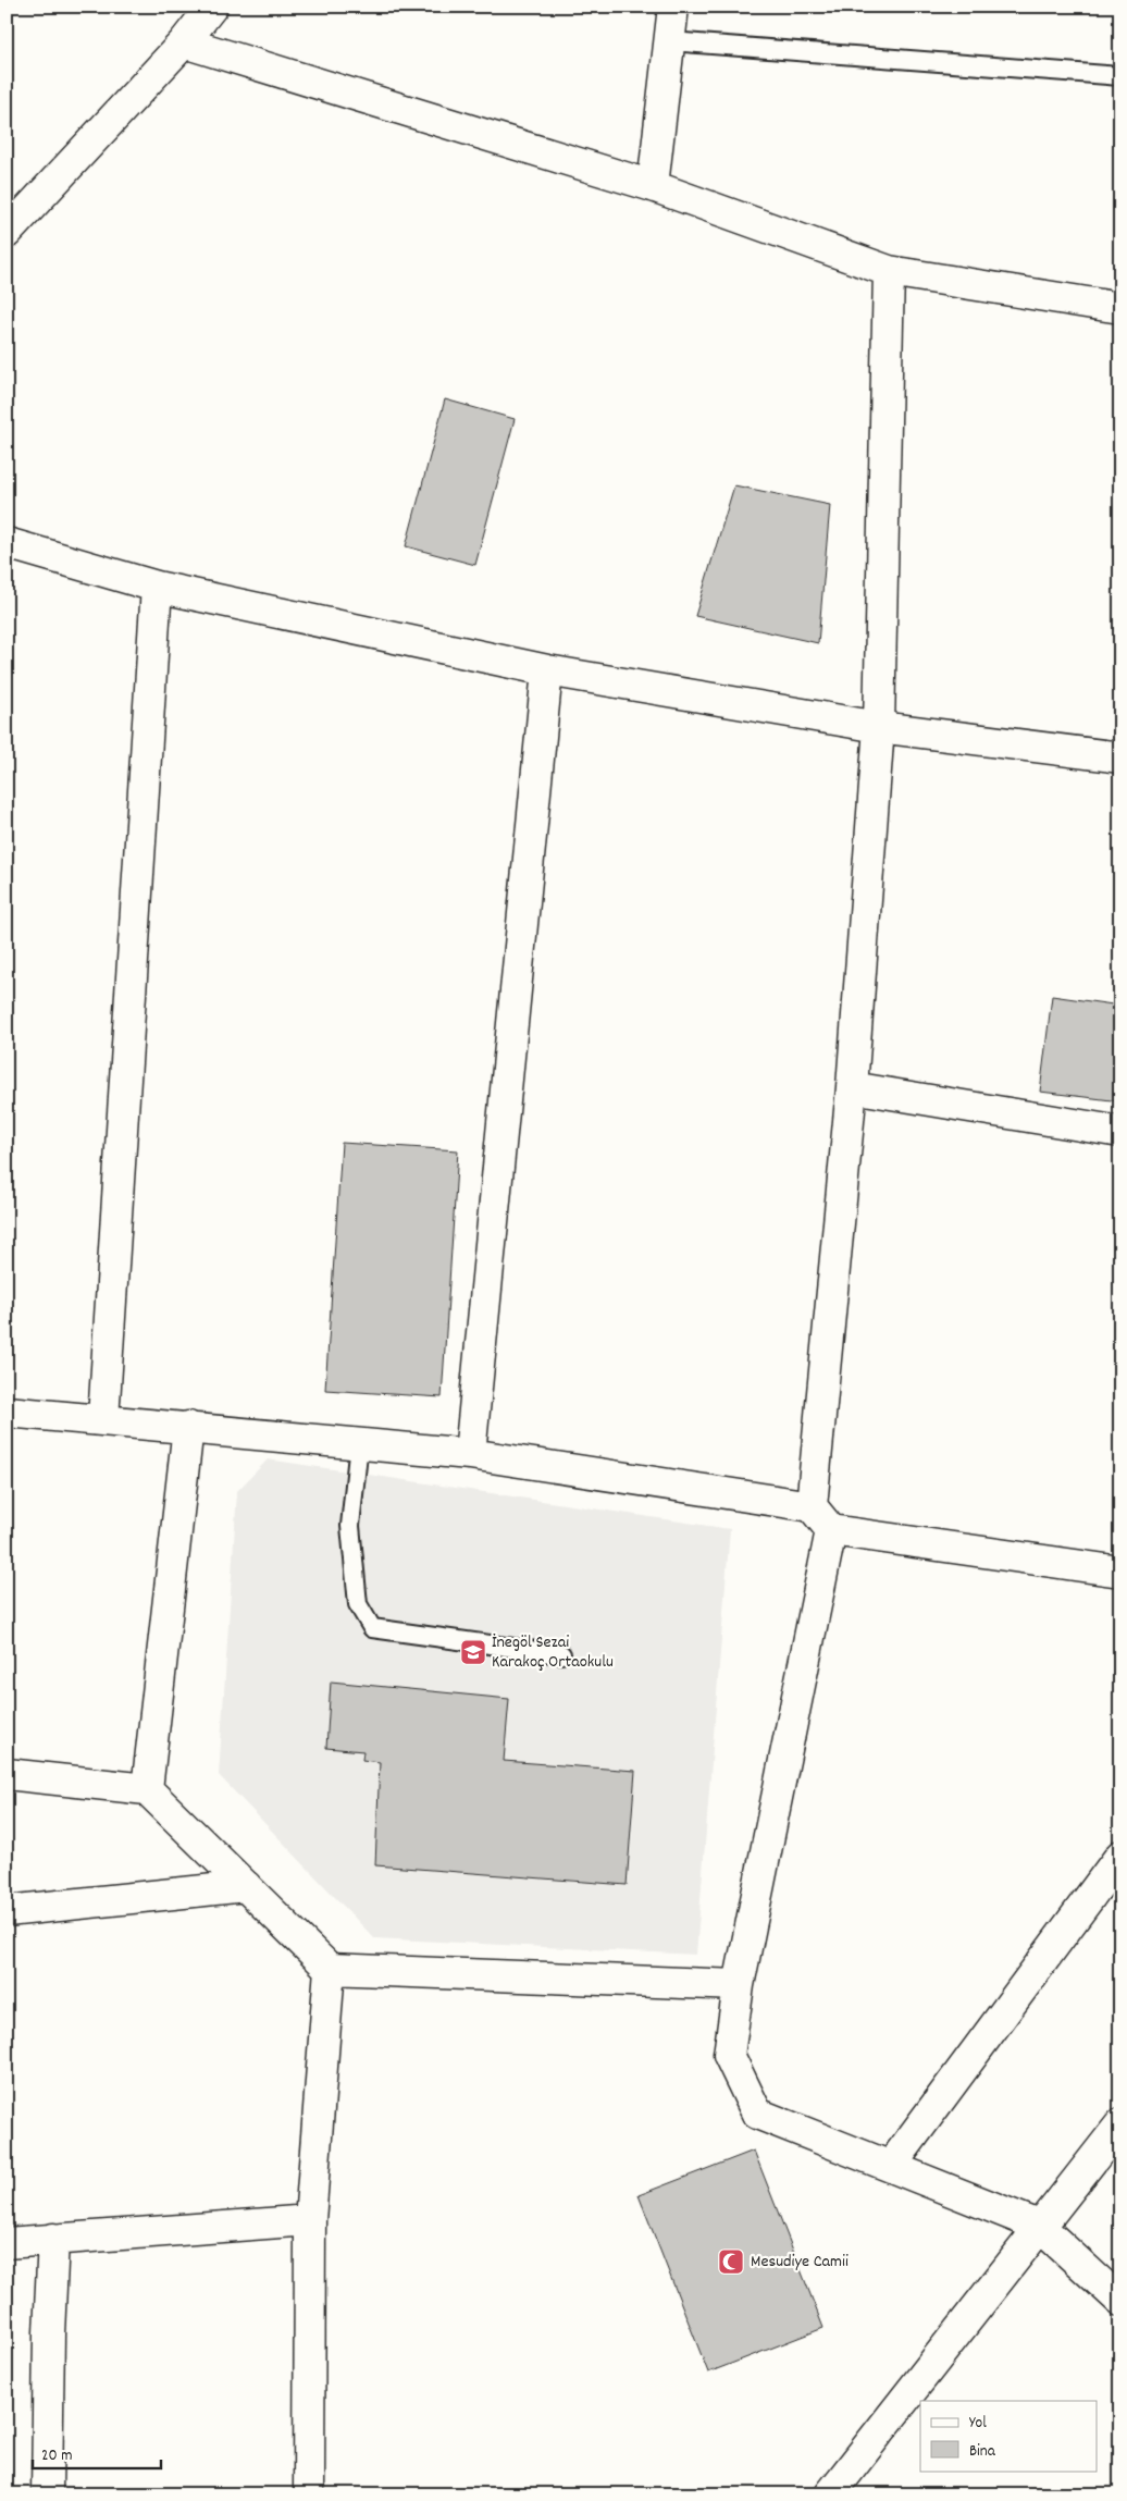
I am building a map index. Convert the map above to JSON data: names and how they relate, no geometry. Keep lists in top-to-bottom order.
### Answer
{
  "places": {
    "school or university": ["İnegöl Sezai Karakoç Ortaokulu"],
    "mosque": ["Mesudiye Camii"]
  },
  "legend": ["Yol", "Bina"],
  "scale_bar": "20 m"
}
